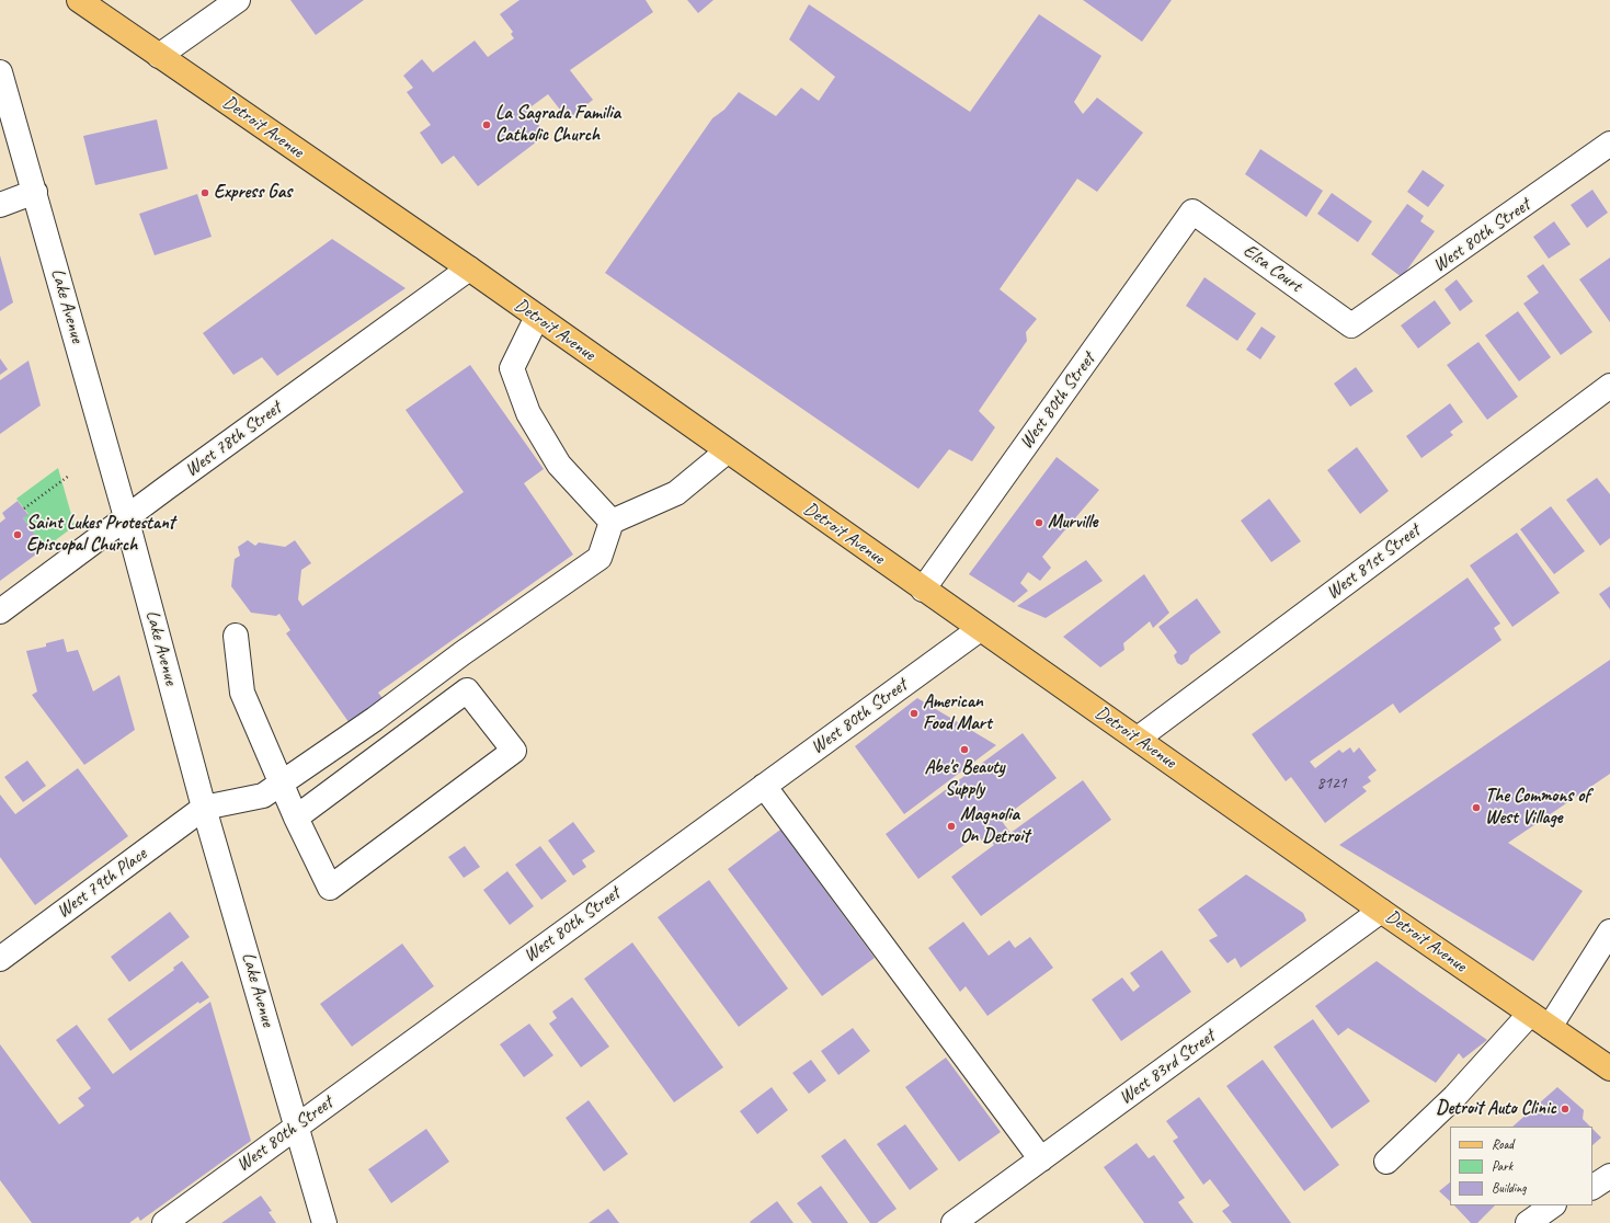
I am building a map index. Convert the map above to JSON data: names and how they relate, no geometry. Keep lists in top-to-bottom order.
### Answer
{
  "streets": {
    "main road": ["Detroit Avenue"],
    "street": [
      "West 80th Street",
      "Elsa Court",
      "Lake Avenue",
      "West 78th Street",
      "West 81st Street",
      "West 79th Place",
      "West 83rd Street"
    ]
  },
  "crossings": [
    ["Detroit Avenue", "West 80th Street"],
    ["Detroit Avenue", "West 78th Street"],
    ["Detroit Avenue", "West 81st Street"],
    ["Detroit Avenue", "West 83rd Street"],
    ["West 80th Street", "Elsa Court"],
    ["West 80th Street", "Lake Avenue"],
    ["Lake Avenue", "West 78th Street"],
    ["Lake Avenue", "West 79th Place"]
  ],
  "places": [
    "La Sagrada Familia Catholic Church",
    "Express Gas",
    "Murville",
    "Saint Lukes Protestant Episcopal Church",
    "American Food Mart",
    "Abe's Beauty Supply",
    "The Commons of West Village",
    "Magnolia On Detroit",
    "Detroit Auto Clinic"
  ],
  "house_numbers": ["8121"],
  "legend": ["Road", "Park", "Building"]
}
